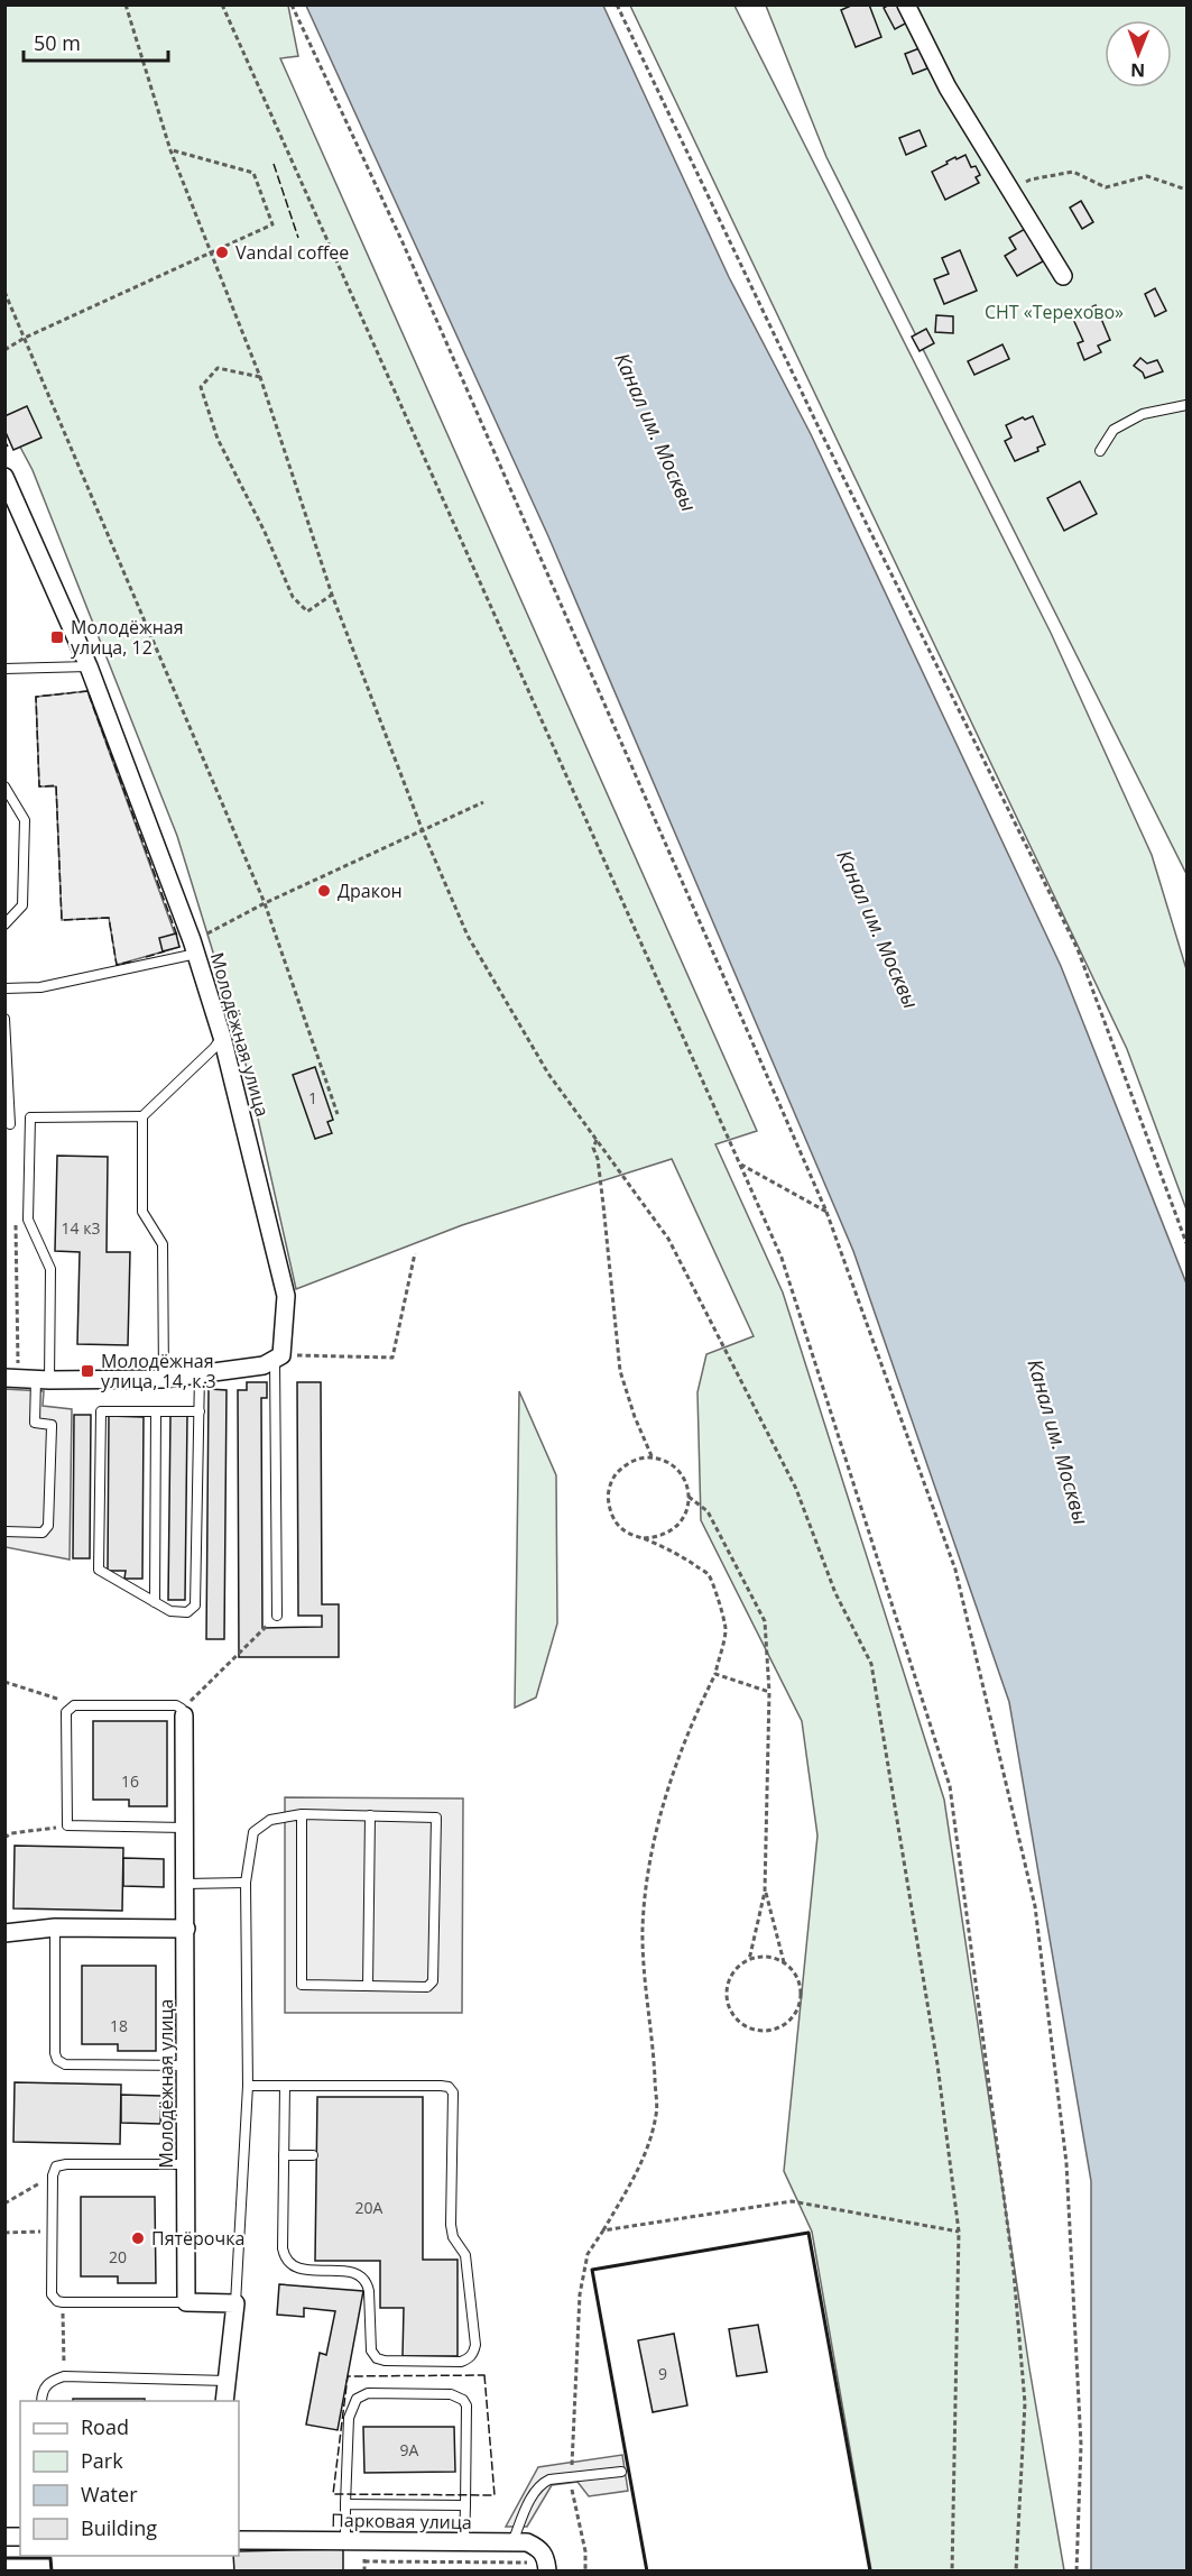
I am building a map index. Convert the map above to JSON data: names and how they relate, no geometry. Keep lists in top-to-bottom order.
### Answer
{
  "streets": {
    "street": ["Молодёжная улица", "Парковая улица"]
  },
  "water": ["Канал им. Москвы"],
  "parks": ["СНТ «Терехово»"],
  "places": {
    "other": ["Vandal coffee", "Дракон", "Пятёрочка"],
    "transit": ["Молодёжная улица, 12", "Молодёжная улица, 14, к.3"]
  },
  "house_numbers": [
    "1",
    "14 к3",
    "16",
    "18",
    "20А",
    "20",
    "9",
    "9А"
  ],
  "legend": [
    "Road",
    "Park",
    "Water",
    "Building"
  ],
  "scale_bar": "50 m",
  "north": "bottom"
}
